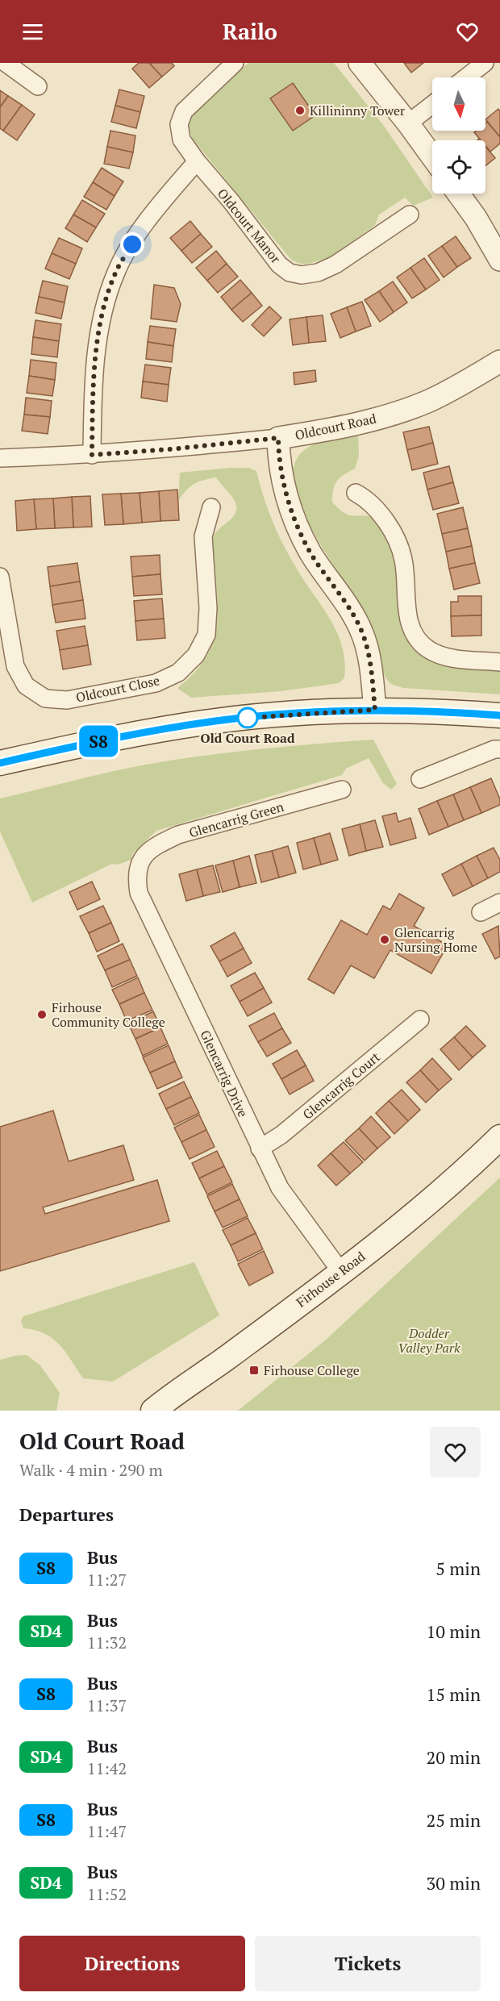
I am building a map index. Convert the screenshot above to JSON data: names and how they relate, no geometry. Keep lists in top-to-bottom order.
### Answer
{
  "streets": {
    "main road": ["Firhouse Road"],
    "street": [
      "Oldcourt Manor",
      "Oldcourt Road",
      "Oldcourt Close",
      "Glencarrig Green",
      "Glencarrig Drive",
      "Glencarrig Court"
    ]
  },
  "crossings": [
    ["Glencarrig Green", "Glencarrig Drive"],
    ["Glencarrig Drive", "Glencarrig Court"],
    ["Glencarrig Drive", "Firhouse Road"]
  ],
  "parks": ["Dodder Valley Park"],
  "places": {
    "other": [
      "Killininny Tower",
      "Old Court Road",
      "Glencarrig Nursing Home",
      "Firhouse Community College"
    ],
    "transit": ["Firhouse College"]
  },
  "lines": ["bus line S8"],
  "north": "bottom",
  "page": {
    "header": "Railo",
    "on_map": "S8",
    "heading": [
      ["Old Court Road", "Walk · 4 min · 290 m"],
      "Departures"
    ],
    "list": [
      {
        "mark": "S8",
        "name": "Bus",
        "note": "11:27",
        "value": "5 min"
      },
      {
        "mark": "SD4",
        "name": "Bus",
        "note": "11:32",
        "value": "10 min"
      },
      {
        "mark": "S8",
        "name": "Bus",
        "note": "11:37",
        "value": "15 min"
      },
      {
        "mark": "SD4",
        "name": "Bus",
        "note": "11:42",
        "value": "20 min"
      },
      {
        "mark": "S8",
        "name": "Bus",
        "note": "11:47",
        "value": "25 min"
      },
      {
        "mark": "SD4",
        "name": "Bus",
        "note": "11:52",
        "value": "30 min"
      }
    ],
    "buttons": ["Directions", "Tickets"]
  }
}
